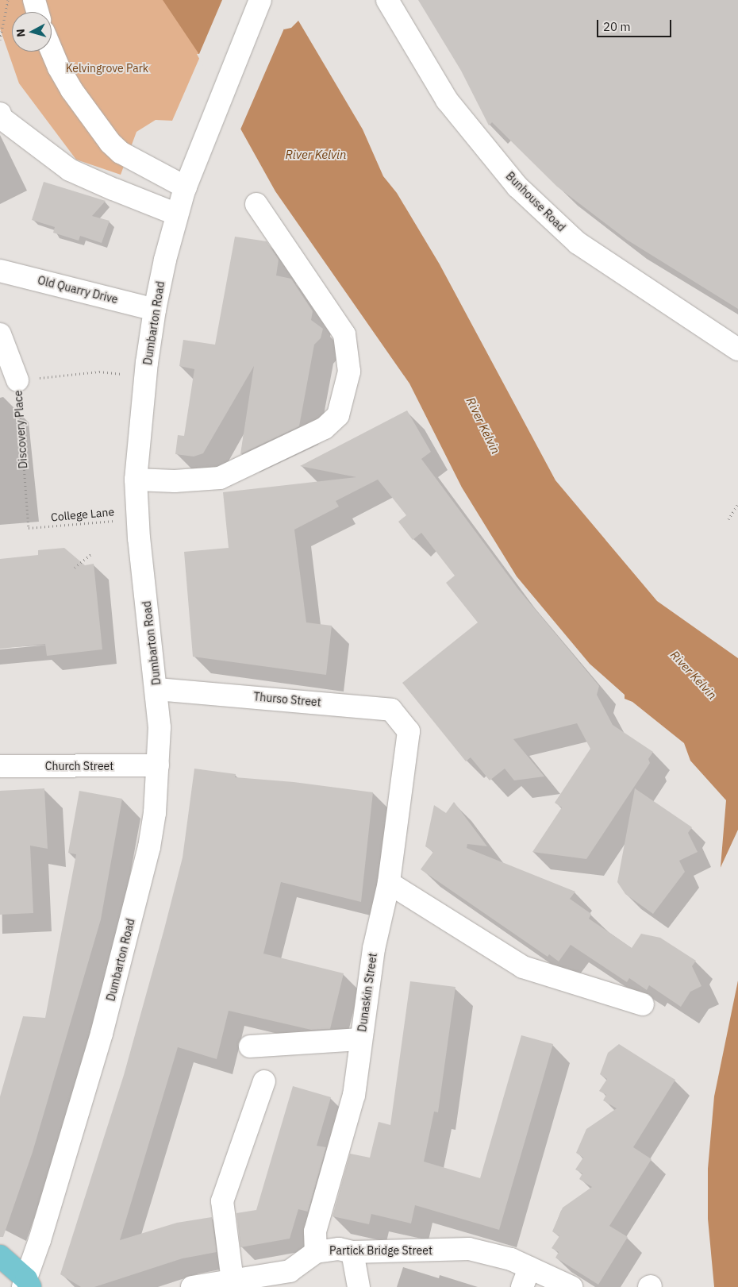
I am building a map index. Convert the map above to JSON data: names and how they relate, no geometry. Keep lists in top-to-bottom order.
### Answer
{
  "streets": {
    "street": [
      "Bunhouse Road",
      "Old Quarry Drive",
      "Dumbarton Road",
      "Discovery Place",
      "Thurso Street",
      "Church Street",
      "Dunaskin Street",
      "Partick Bridge Street"
    ],
    "path": ["College Lane"]
  },
  "crossings": [
    ["Old Quarry Drive", "Dumbarton Road"],
    ["Dumbarton Road", "College Lane"],
    ["Dumbarton Road", "Thurso Street"],
    ["Dumbarton Road", "Church Street"],
    ["Discovery Place", "College Lane"],
    ["Thurso Street", "Dunaskin Street"],
    ["Dunaskin Street", "Partick Bridge Street"]
  ],
  "water": ["River Kelvin"],
  "parks": ["Kelvingrove Park"],
  "scale_bar": "20 m",
  "north": "left"
}
